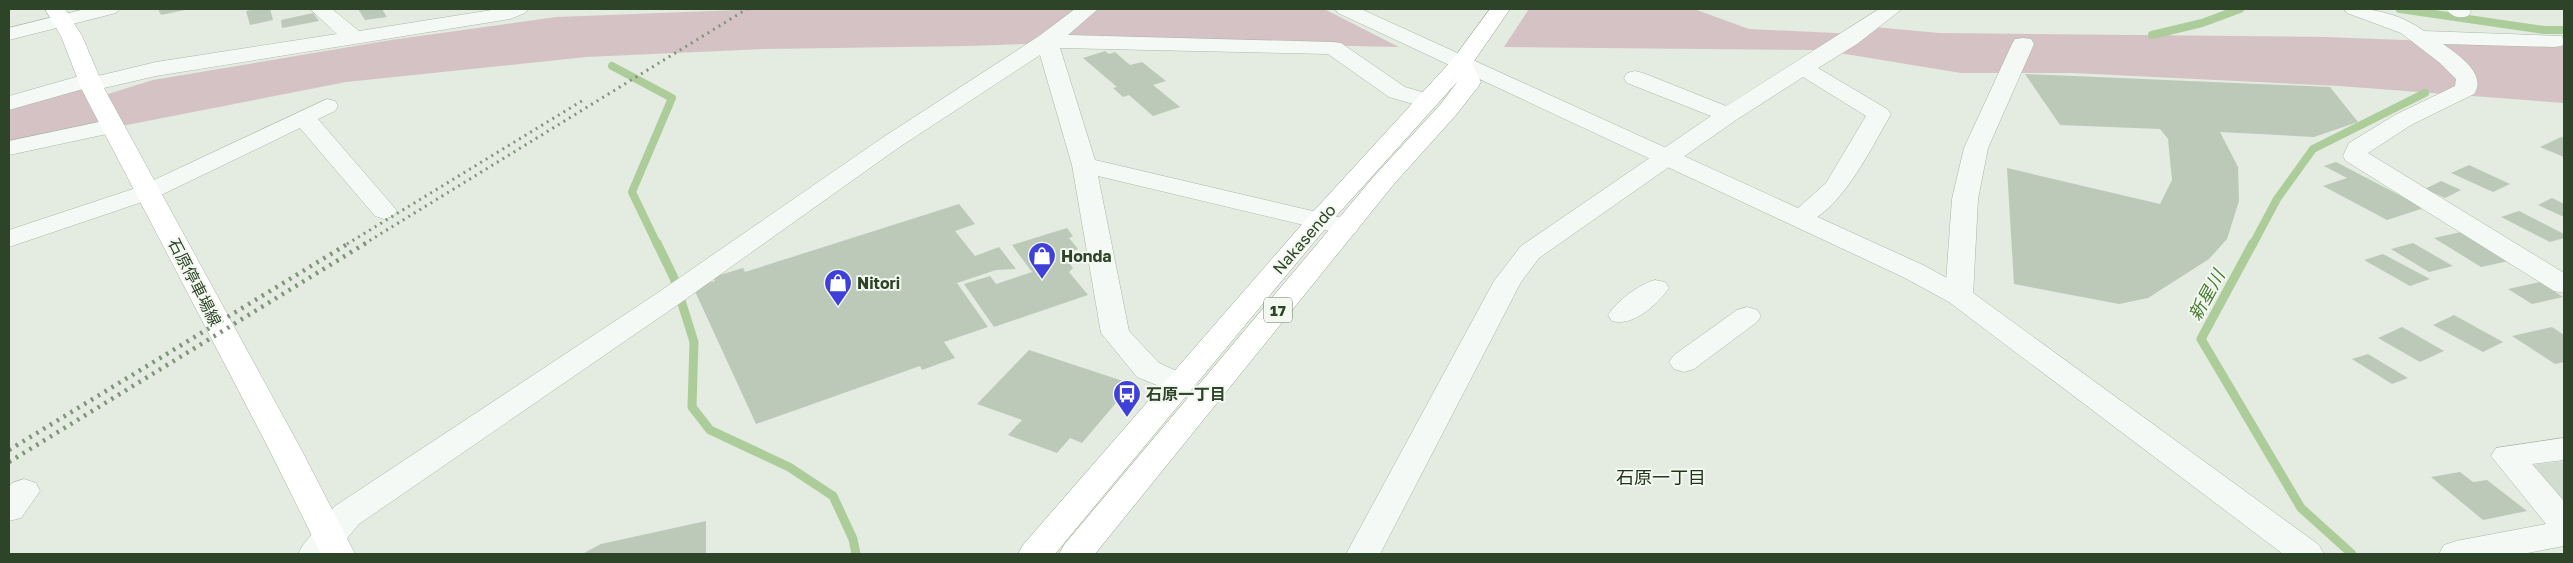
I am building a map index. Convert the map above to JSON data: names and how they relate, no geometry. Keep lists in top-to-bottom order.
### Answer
{
  "streets": {
    "main road": ["Nakasendo", "石原停車場線", "17"]
  },
  "districts": ["石原一丁目"],
  "water": ["新星川"],
  "places": {
    "shop": ["Honda", "Nitori"],
    "bus stop": ["石原一丁目"]
  }
}
